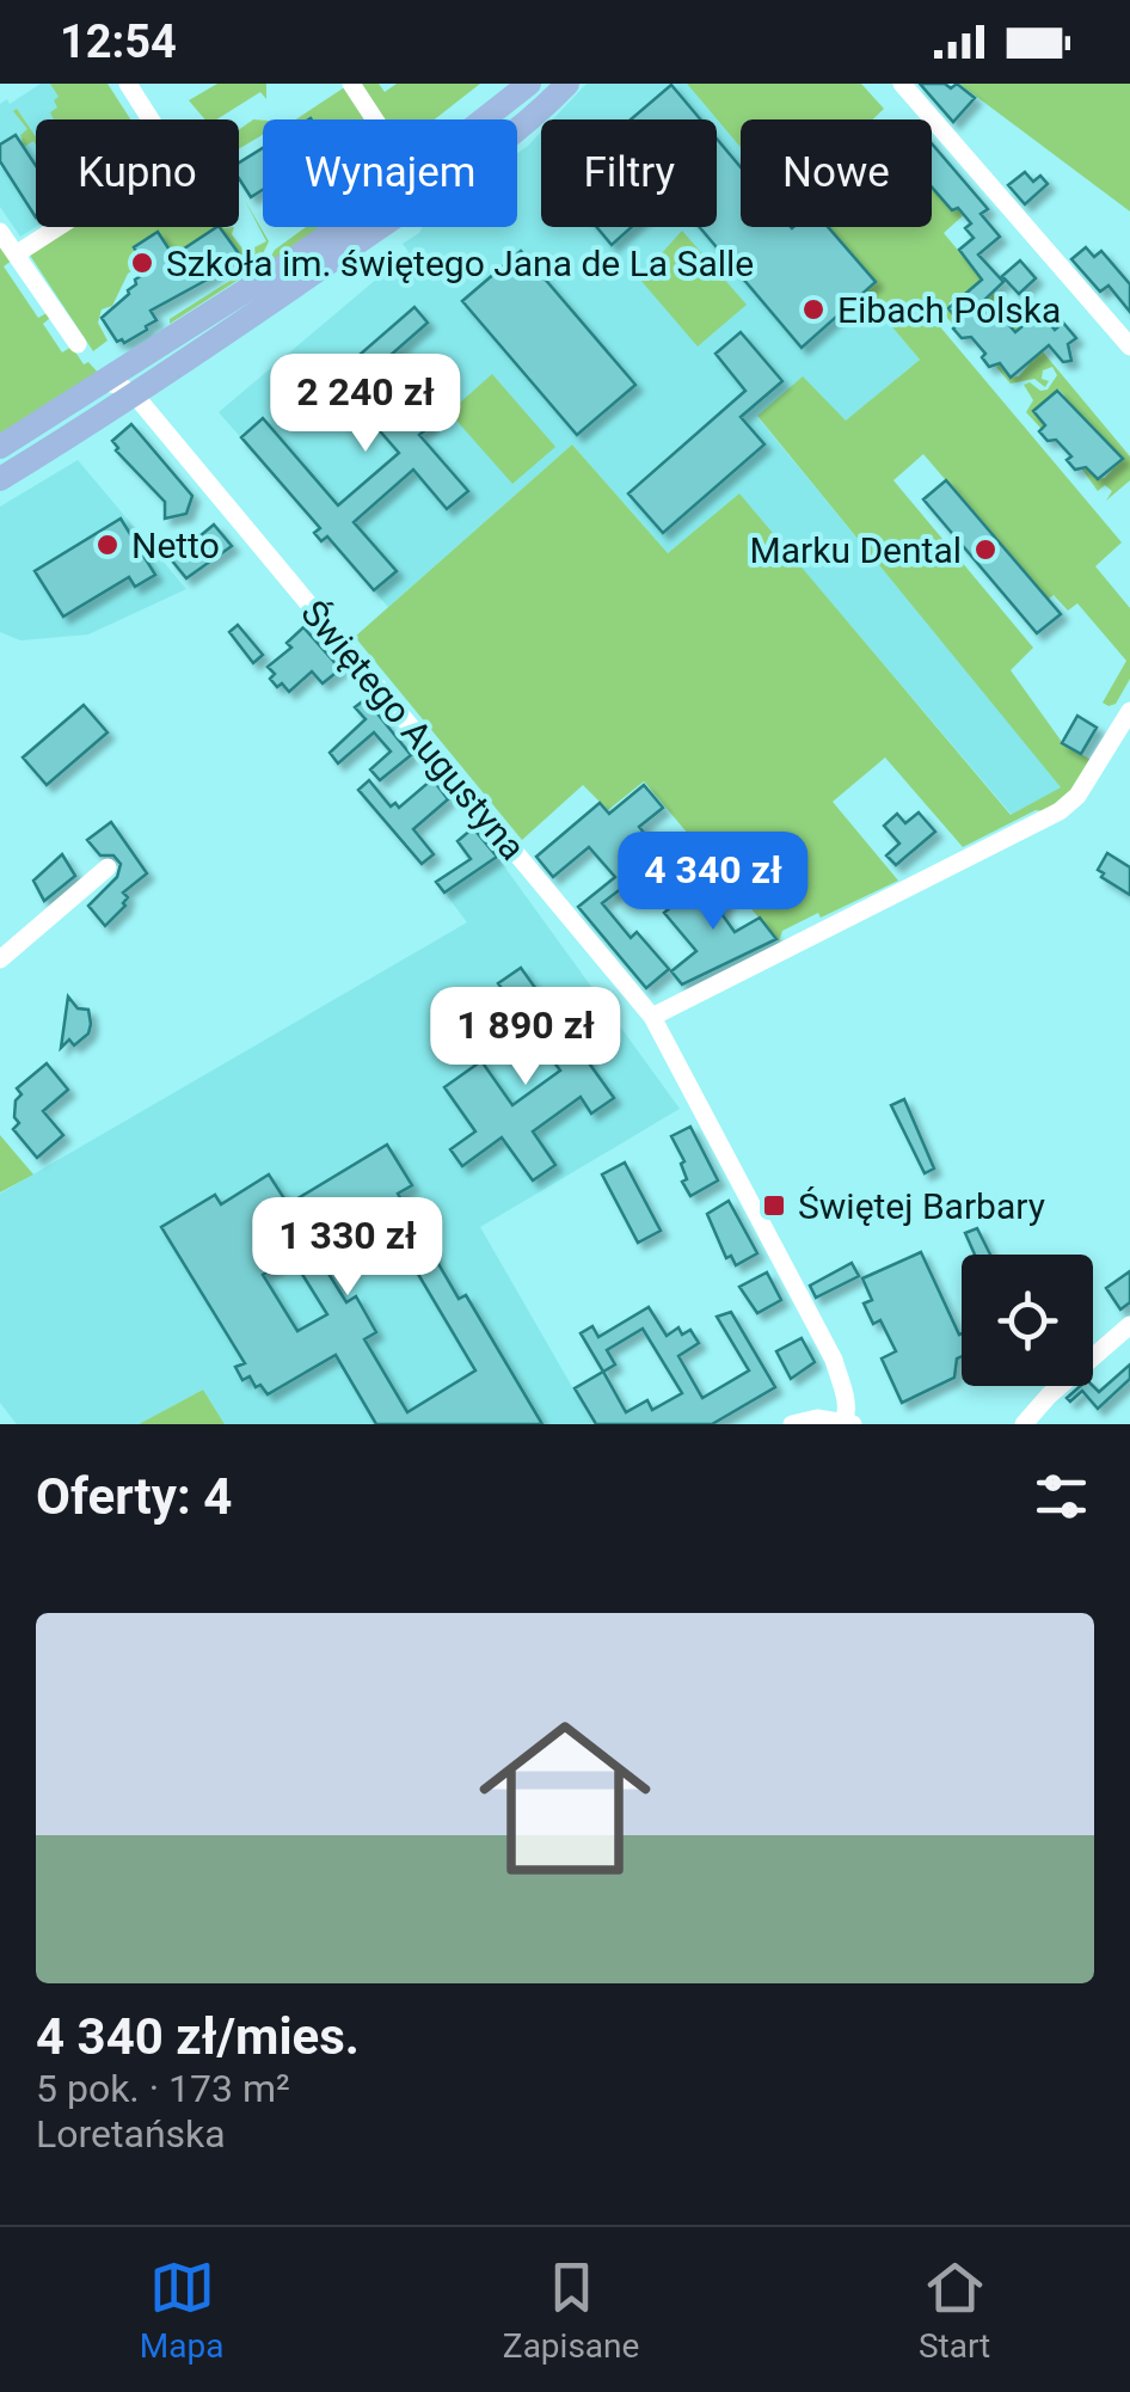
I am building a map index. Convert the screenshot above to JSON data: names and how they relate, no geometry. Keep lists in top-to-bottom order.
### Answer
{
  "streets": {
    "street": ["Świętego Augustyna"]
  },
  "places": {
    "other": [
      "Szkoła im. świętego Jana de La Salle",
      "Eibach Polska",
      "Netto",
      "Marku Dental"
    ],
    "transit": ["Świętej Barbary"]
  },
  "page": {
    "status": "12:54",
    "chip": [
      "Kupno",
      "Wynajem",
      "Filtry",
      "Nowe"
    ],
    "price": [
      "2 240 zł",
      "4 340 zł",
      "1 890 zł",
      "1 330 zł"
    ],
    "heading": "Oferty: 4",
    "list": [
      {
        "name": "4 340 zł/mies.",
        "note": "5 pok. · 173 m² · Loretańska"
      }
    ],
    "tabs": ["Mapa", "Zapisane", "Start"]
  }
}
